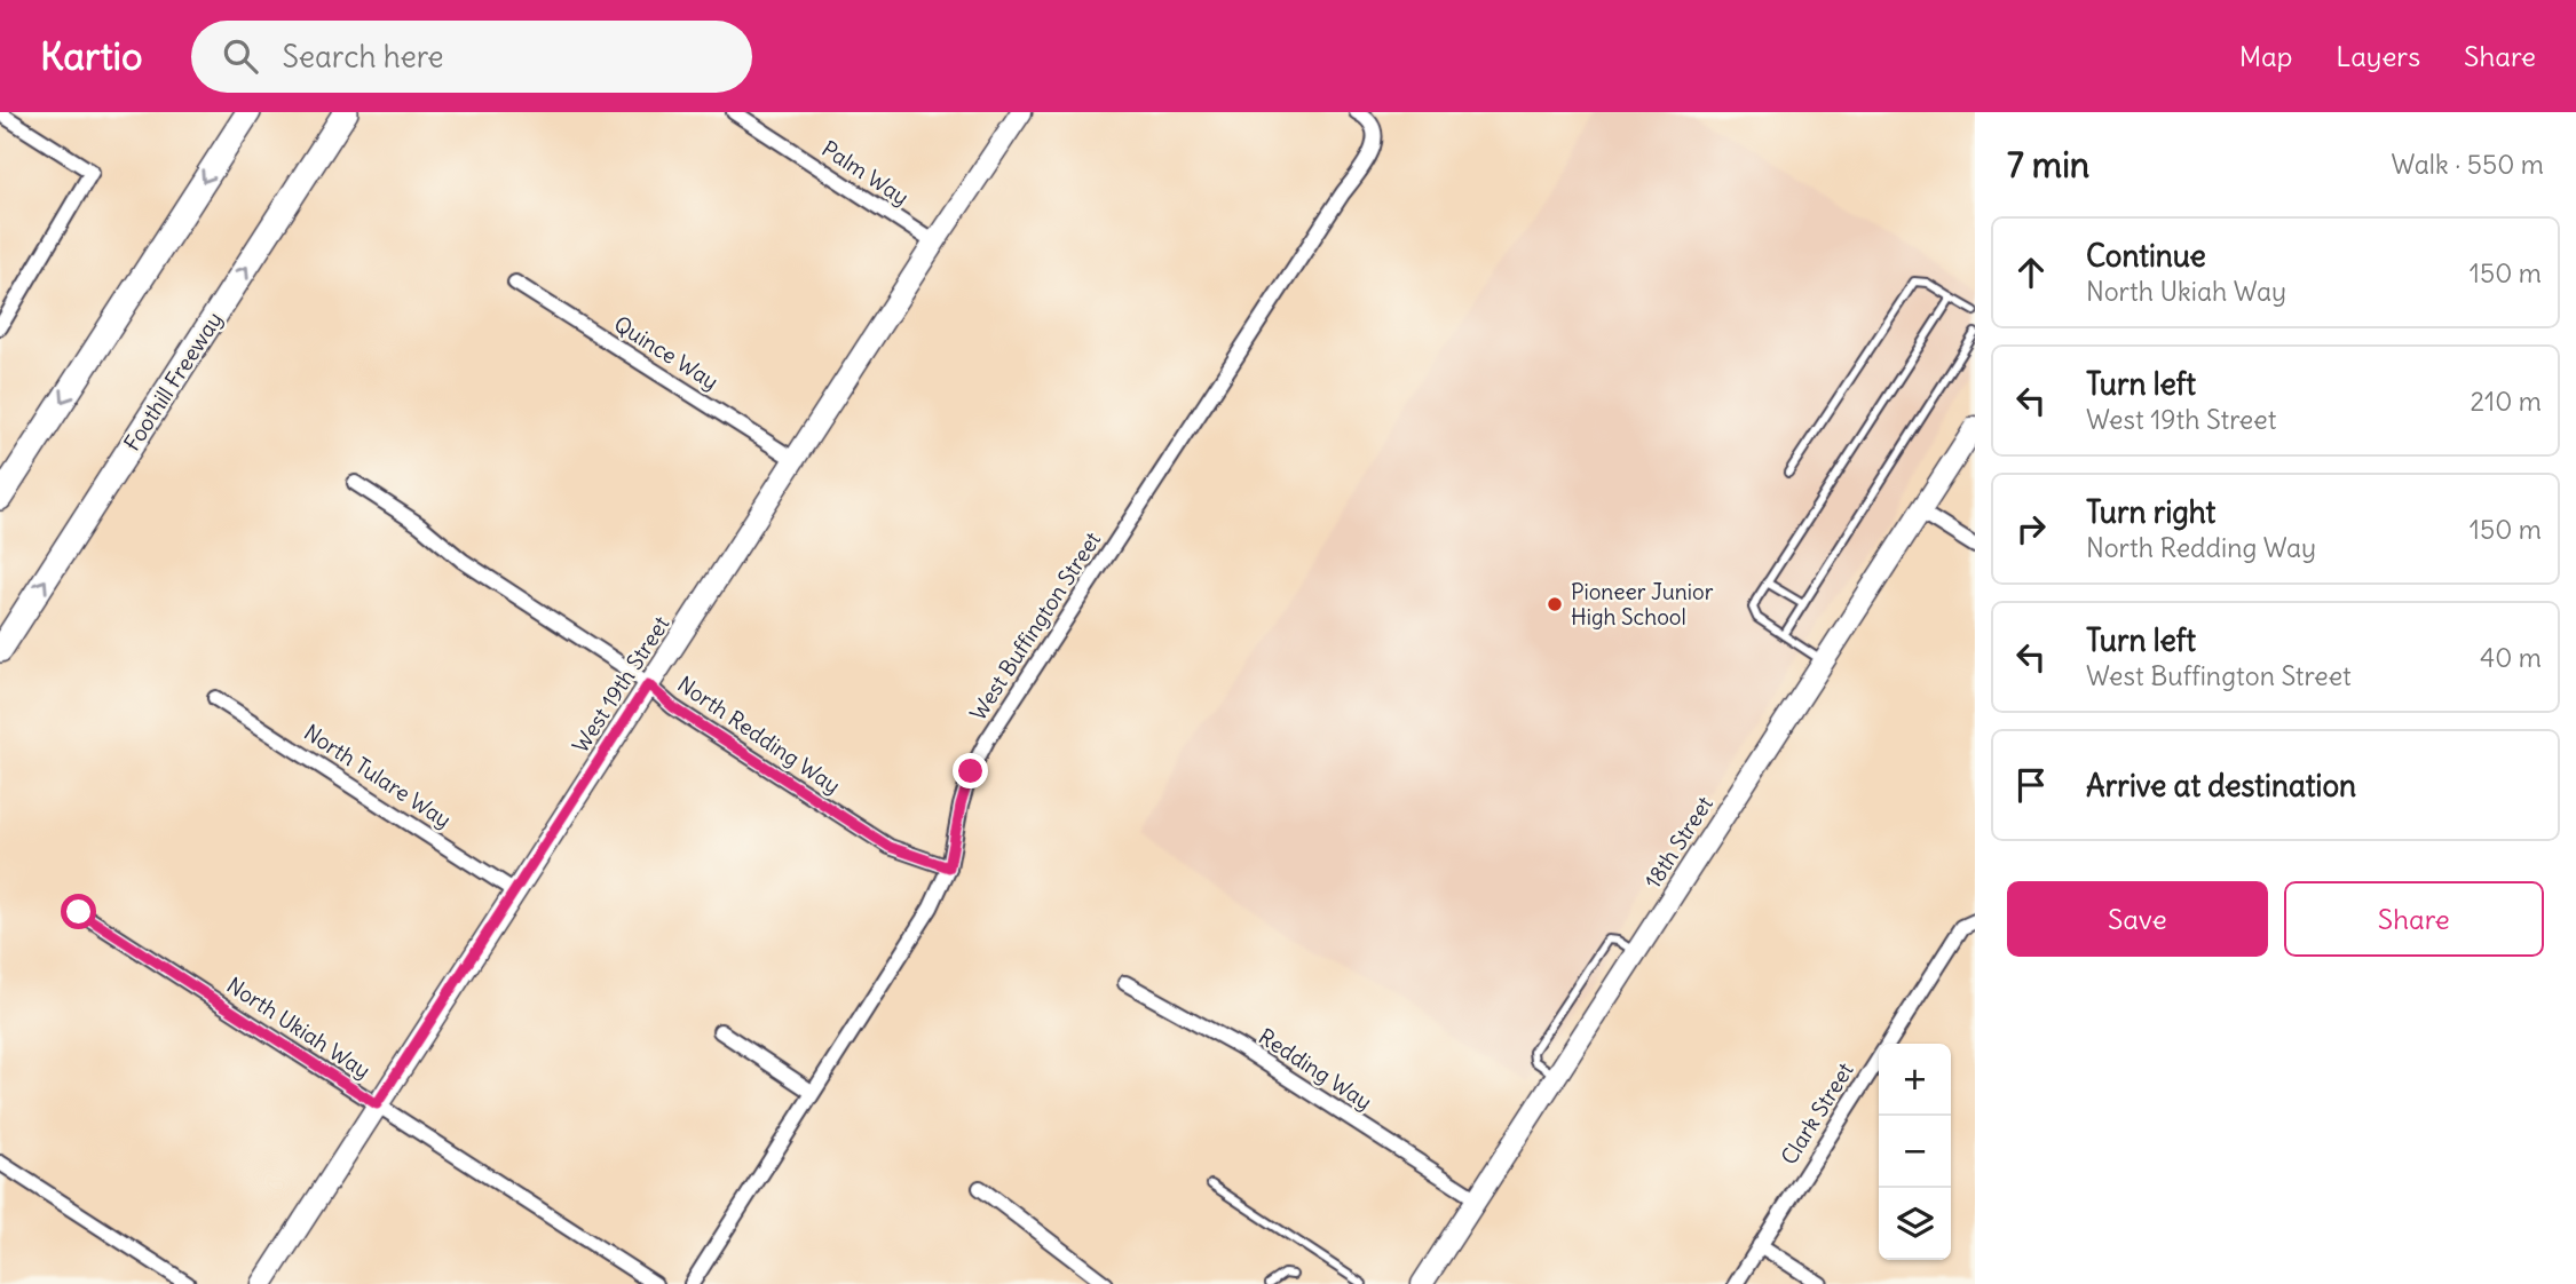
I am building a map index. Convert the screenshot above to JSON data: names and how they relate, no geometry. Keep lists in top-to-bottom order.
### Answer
{
  "streets": {
    "highway": ["Foothill Freeway"],
    "main road": ["West 19th Street", "18th Street"],
    "street": [
      "Palm Way",
      "Quince Way",
      "West Buffington Street",
      "North Redding Way",
      "North Tulare Way",
      "North Ukiah Way",
      "Redding Way",
      "Clark Street"
    ]
  },
  "crossings": [
    ["Palm Way", "West 19th Street"],
    ["Quince Way", "West 19th Street"],
    ["West Buffington Street", "North Redding Way"],
    ["West 19th Street", "North Redding Way"],
    ["West 19th Street", "North Tulare Way"],
    ["West 19th Street", "North Ukiah Way"],
    ["18th Street", "Redding Way"]
  ],
  "places": ["Pioneer Junior High School"],
  "page": {
    "header": "Kartio",
    "search": "Search here",
    "nav": ["Map", "Layers", "Share"],
    "heading": ["7 min", "Walk · 550 m"],
    "list": [
      ["Continue", "North Ukiah Way", "150 m"],
      ["Turn left", "West 19th Street", "210 m"],
      ["Turn right", "North Redding Way", "150 m"],
      ["Turn left", "West Buffington Street", "40 m"],
      "Arrive at destination"
    ],
    "buttons": ["Save", "Share"],
    "map_buttons": ["+", "−"]
  }
}
